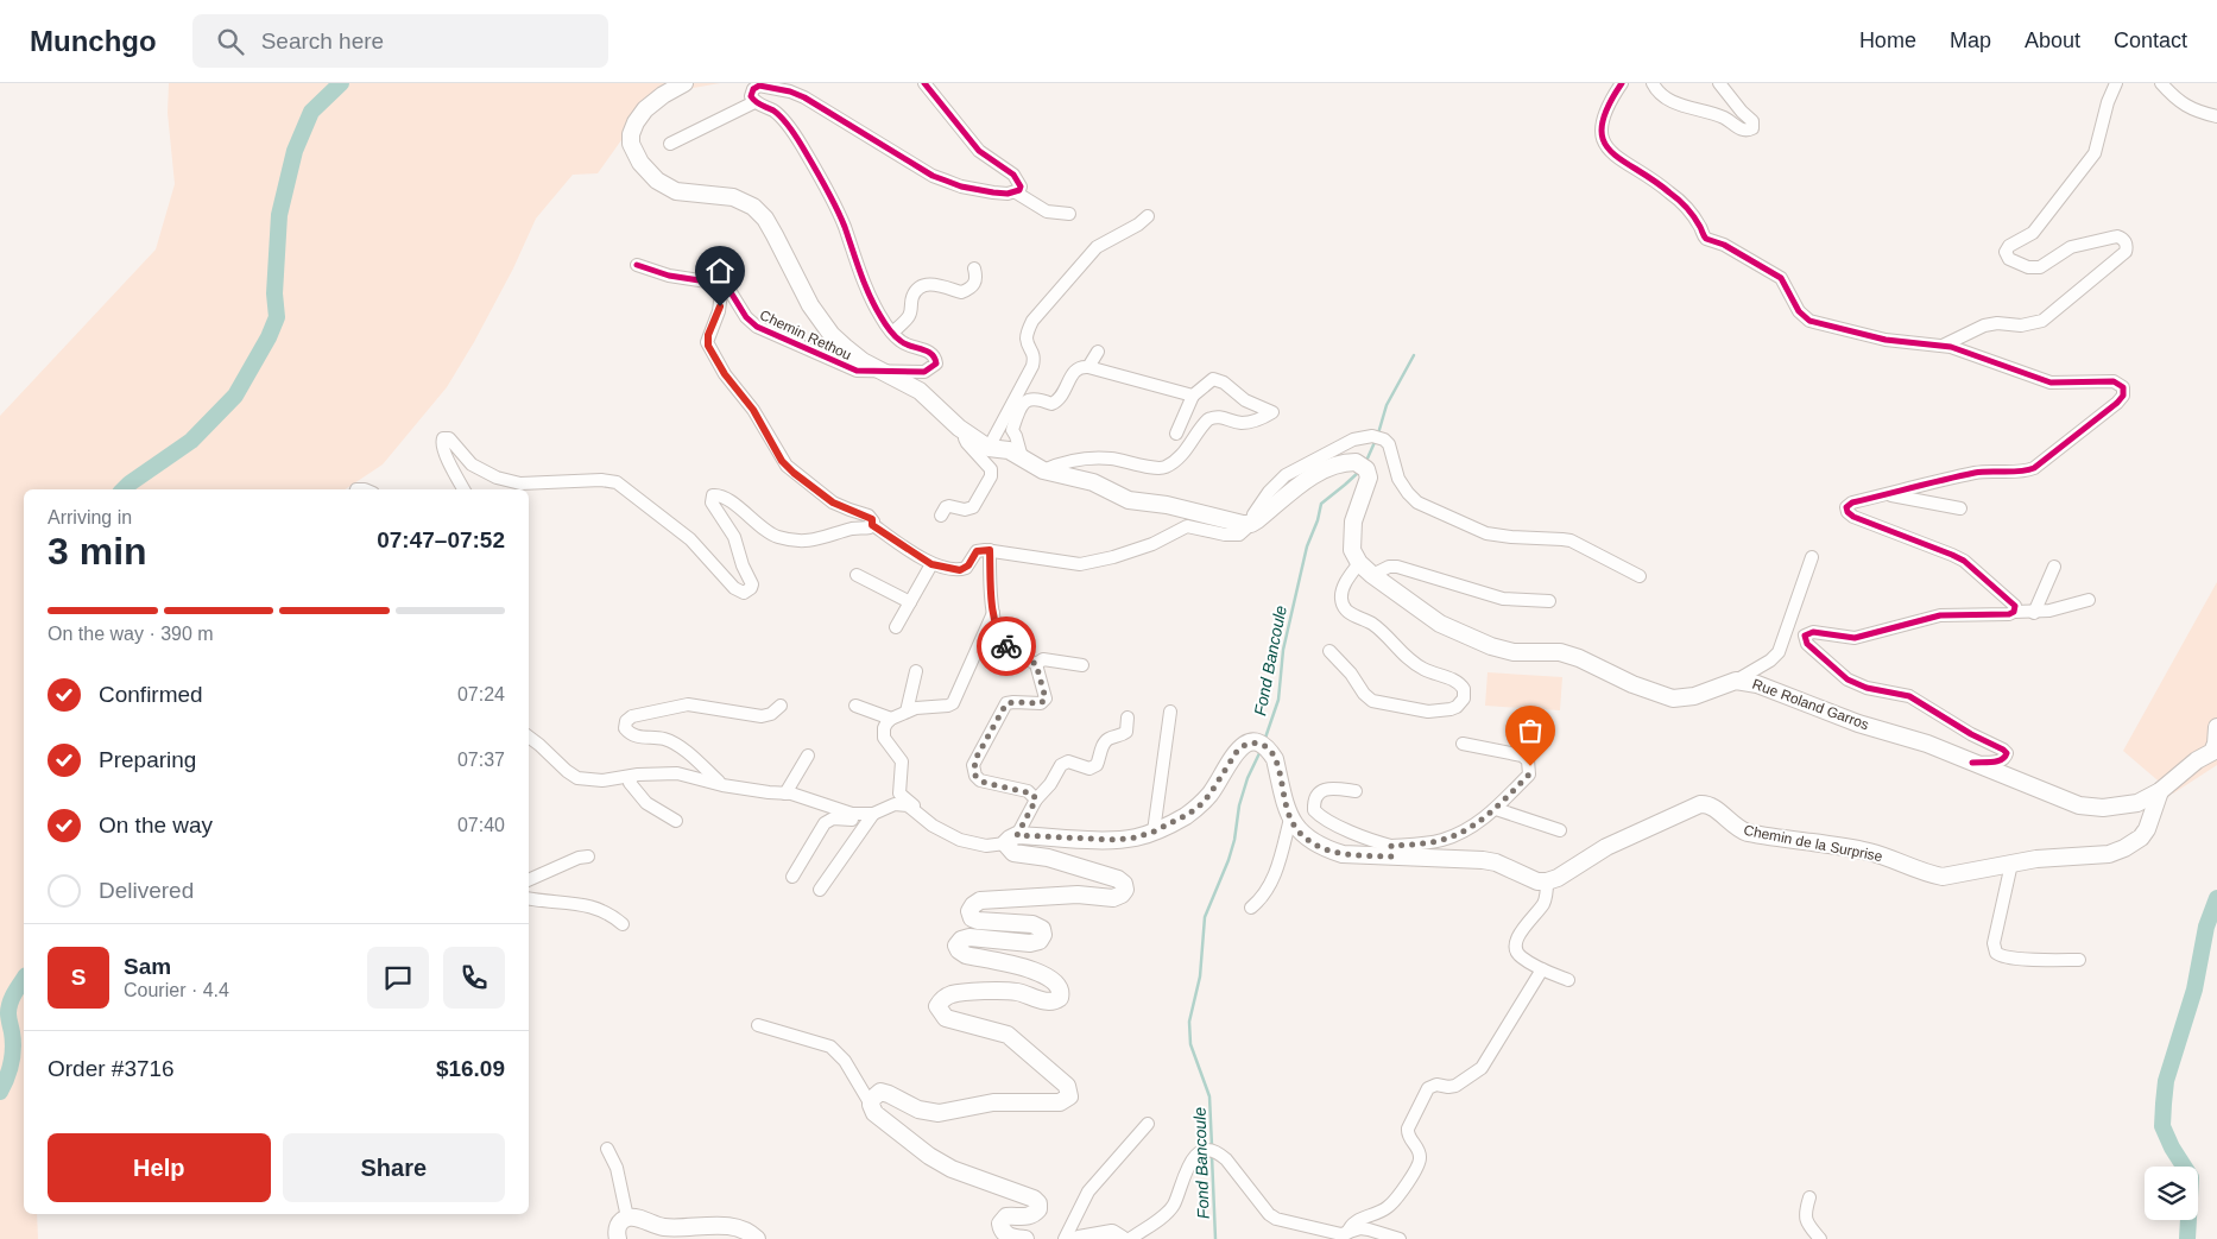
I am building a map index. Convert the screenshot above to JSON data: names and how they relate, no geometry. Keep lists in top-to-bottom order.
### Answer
{
  "streets": {
    "main road": ["Rue Roland Garros", "Chemin de la Surprise"],
    "street": ["Chemin Rethou"]
  },
  "crossings": [
    ["Rue Roland Garros", "Chemin de la Surprise"]
  ],
  "water": ["Fond Bancoule"],
  "page": {
    "header": "Munchgo",
    "search": "Search here",
    "nav": [
      "Home",
      "Map",
      "About",
      "Contact"
    ],
    "heading": ["3 min", "Arriving in", "07:47–07:52"],
    "panel": [
      "Sam",
      "Courier · 4.4",
      "Order #3716",
      "$16.09"
    ],
    "bar": "On the way · 390 m",
    "list": [
      ["Confirmed", "07:24"],
      ["Preparing", "07:37"],
      ["On the way", "07:40"],
      "Delivered"
    ],
    "round": "S",
    "buttons": ["Help", "Share"]
  }
}
